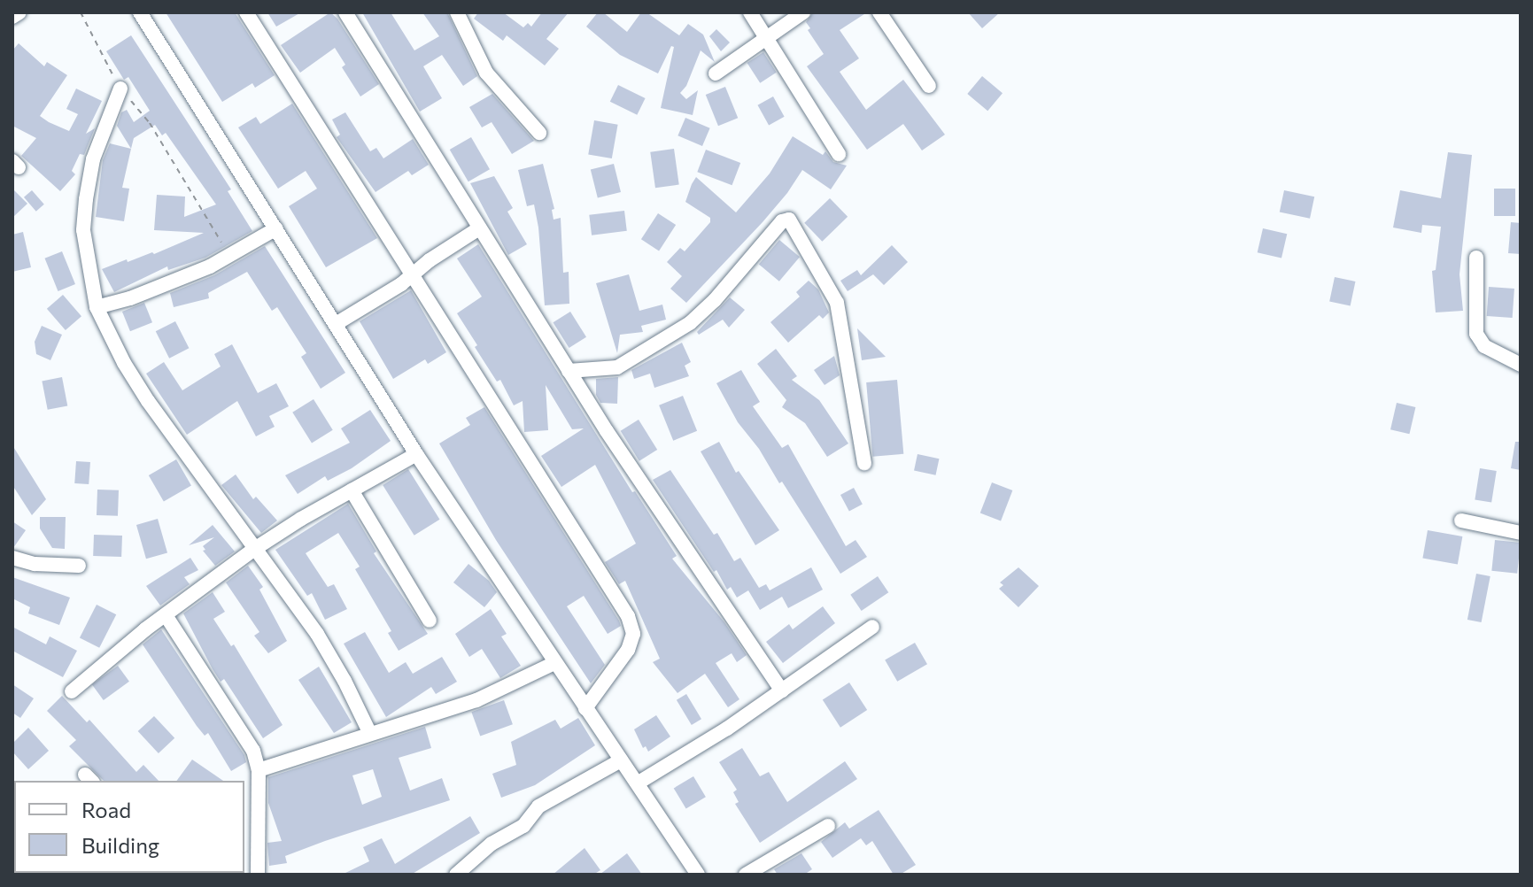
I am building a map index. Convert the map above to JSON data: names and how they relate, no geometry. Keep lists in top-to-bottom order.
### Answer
{
  "legend": ["Road", "Building"]
}
